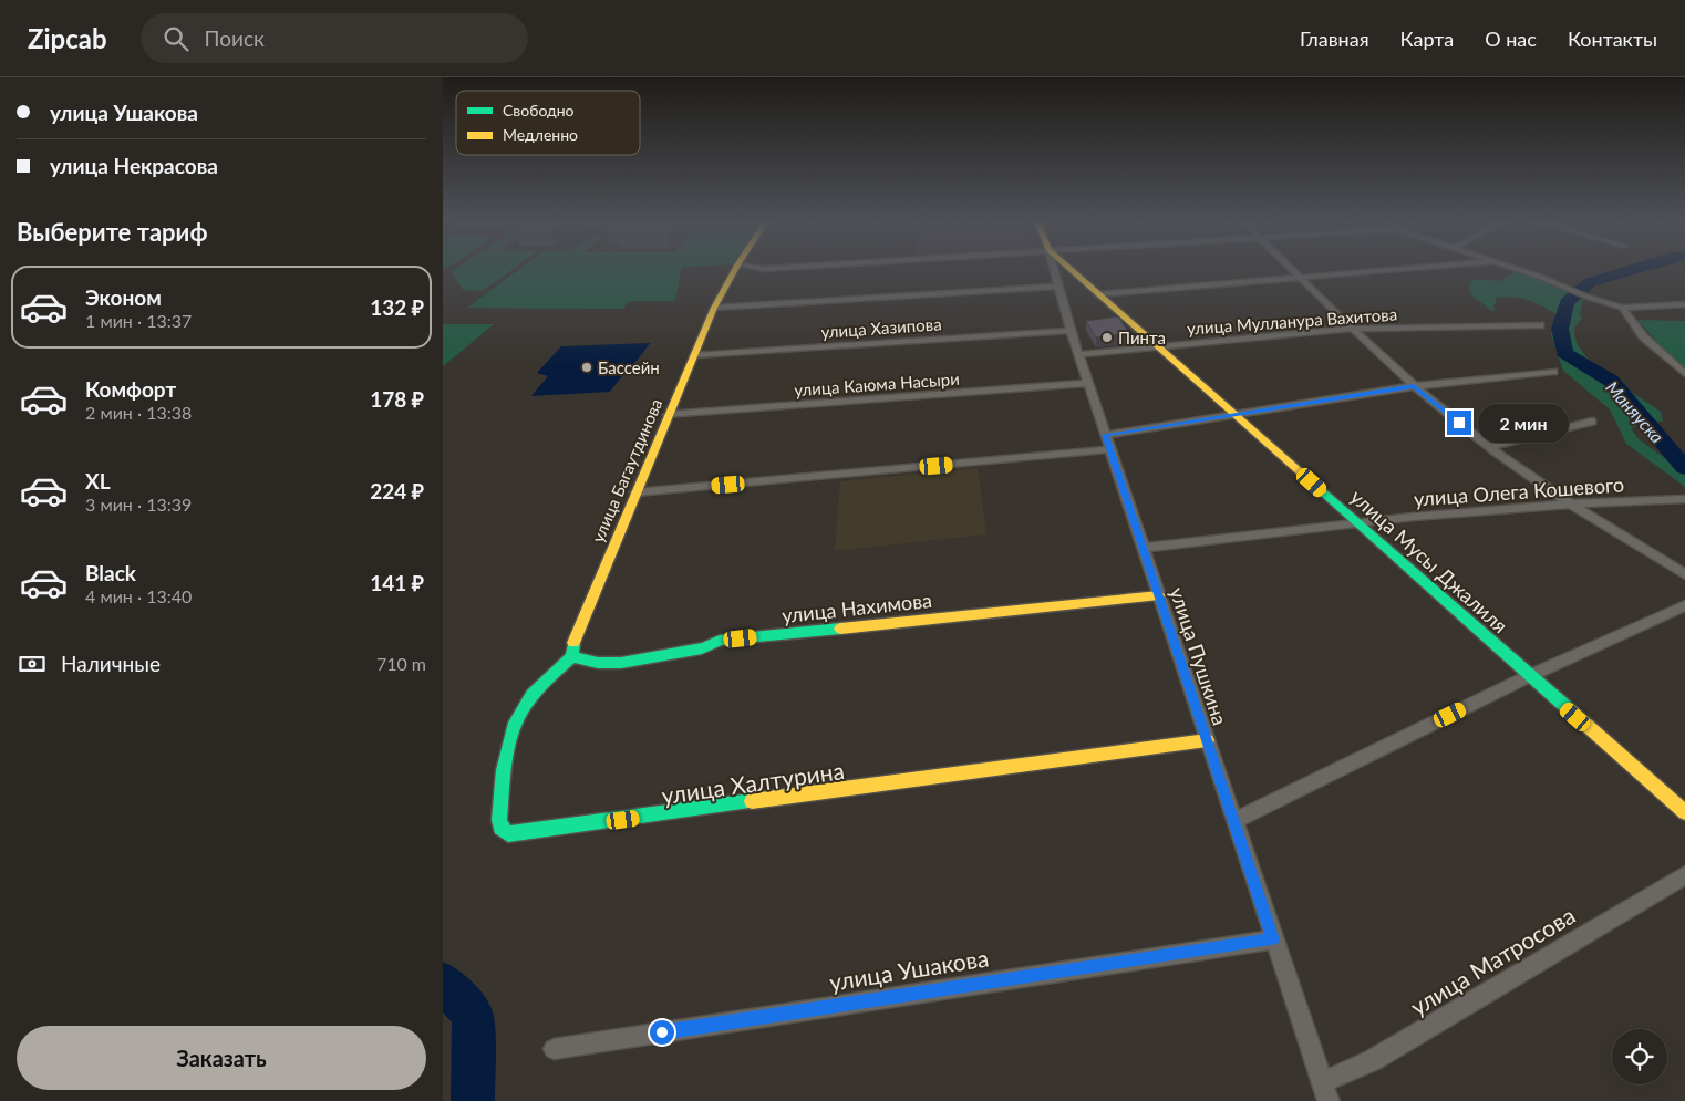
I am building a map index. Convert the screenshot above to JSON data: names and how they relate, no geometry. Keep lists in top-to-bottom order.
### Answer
{
  "streets": {
    "street": [
      "улица Мулланура Вахитова",
      "улица Хазипова",
      "улица Каюма Насыри",
      "улица Багаутдинова",
      "улица Олега Кошевого",
      "улица Мусы Джалиля",
      "улица Нахимова",
      "улица Пушкина",
      "улица Халтурина",
      "улица Матросова",
      "улица Ушакова"
    ]
  },
  "crossings": [
    ["улица Мулланура Вахитова", "улица Мусы Джалиля"],
    ["улица Мулланура Вахитова", "улица Пушкина"],
    ["улица Хазипова", "улица Багаутдинова"],
    ["улица Хазипова", "улица Пушкина"],
    ["улица Каюма Насыри", "улица Багаутдинова"],
    ["улица Каюма Насыри", "улица Пушкина"],
    ["улица Багаутдинова", "улица Нахимова"],
    ["улица Багаутдинова", "улица Халтурина"],
    ["улица Олега Кошевого", "улица Мусы Джалиля"],
    ["улица Олега Кошевого", "улица Пушкина"],
    ["улица Нахимова", "улица Пушкина"],
    ["улица Нахимова", "улица Халтурина"],
    ["улица Пушкина", "улица Халтурина"],
    ["улица Пушкина", "улица Матросова"],
    ["улица Пушкина", "улица Ушакова"]
  ],
  "water": ["Маняуска"],
  "places": ["Пинта", "Бассейн"],
  "legend": ["Свободно", "Медленно"],
  "page": {
    "header": "Zipcab",
    "search": "Поиск",
    "nav": [
      "Главная",
      "Карта",
      "О нас",
      "Контакты"
    ],
    "banner": ["улица Ушакова", "улица Некрасова"],
    "heading": "Выберите тариф",
    "list": [
      {
        "name": "Эконом",
        "note": "1 мин · 13:37",
        "value": "132 ₽"
      },
      {
        "name": "Комфорт",
        "note": "2 мин · 13:38",
        "value": "178 ₽"
      },
      {
        "name": "XL",
        "note": "3 мин · 13:39",
        "value": "224 ₽"
      },
      {
        "name": "Black",
        "note": "4 мин · 13:40",
        "value": "141 ₽"
      }
    ],
    "bubble": "2 мин",
    "pay": ["Наличные", "710 m"],
    "buttons": "Заказать"
  }
}
